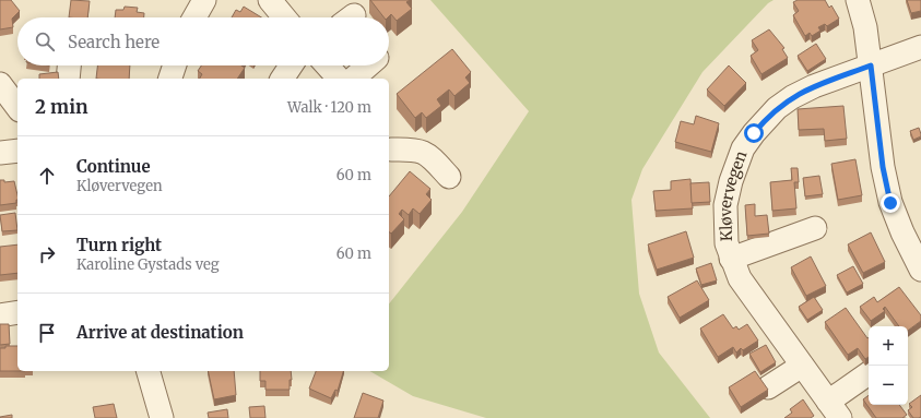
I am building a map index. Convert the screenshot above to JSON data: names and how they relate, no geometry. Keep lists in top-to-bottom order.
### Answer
{
  "streets": {
    "street": ["Kløvervegen"]
  },
  "page": {
    "search": "Search here",
    "heading": ["2 min", "Walk · 120 m"],
    "list": [
      ["Continue", "Kløvervegen", "60 m"],
      ["Turn right", "Karoline Gystads veg", "60 m"],
      "Arrive at destination"
    ],
    "map_buttons": ["+", "−"]
  }
}
